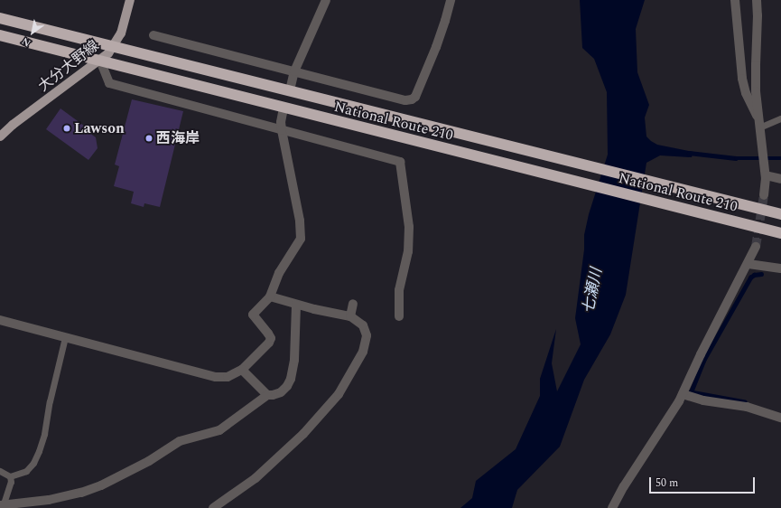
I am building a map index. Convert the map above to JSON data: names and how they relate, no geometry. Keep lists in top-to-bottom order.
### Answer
{
  "streets": {
    "highway": ["National Route 210"],
    "main road": ["大分大野線"]
  },
  "crossings": [
    ["大分大野線", "National Route 210"]
  ],
  "water": ["七瀬川"],
  "places": ["Lawson", "西海岸"],
  "scale_bar": "50 m",
  "north": "bottom left"
}
